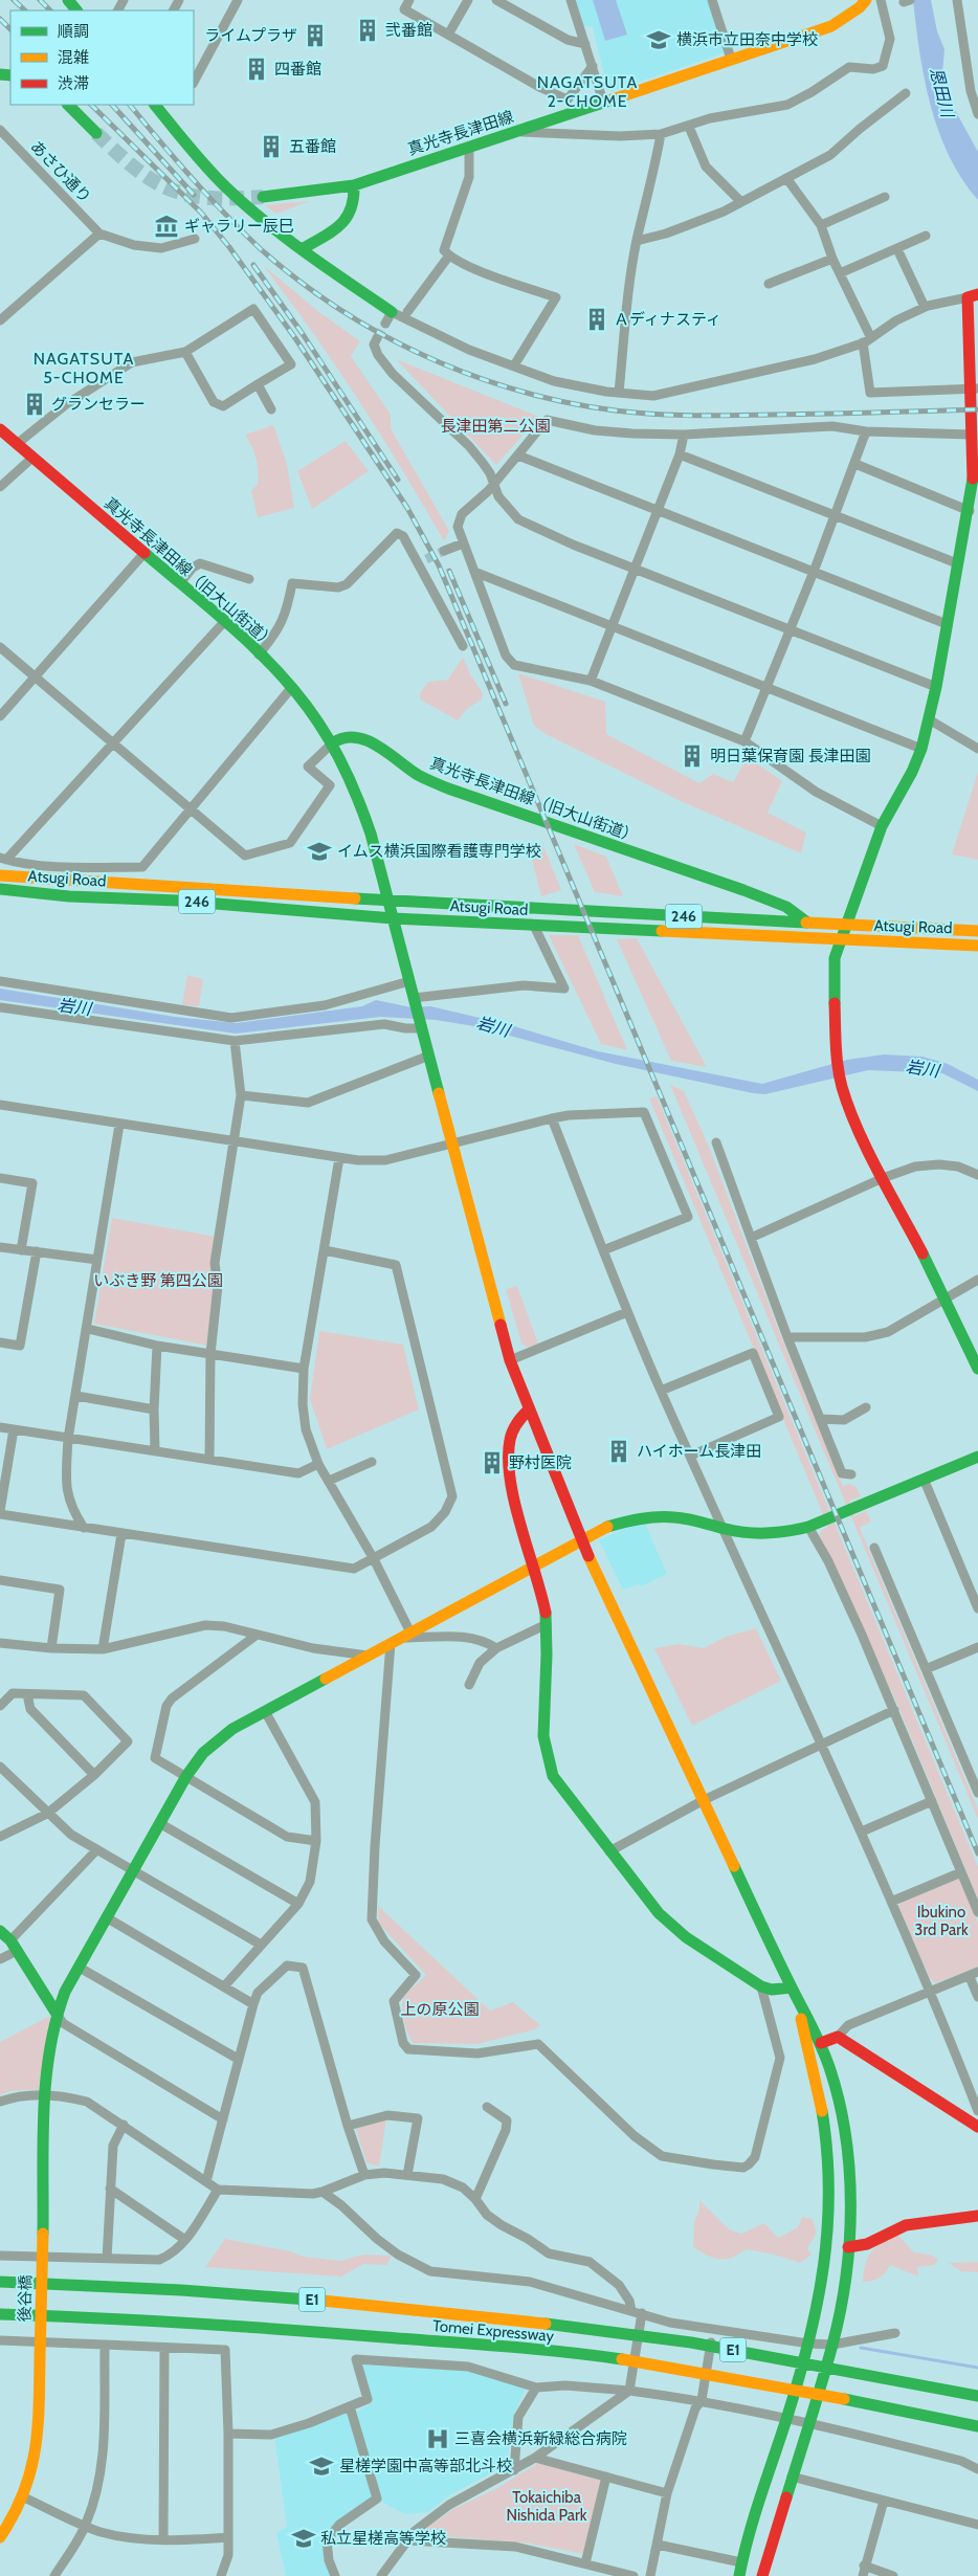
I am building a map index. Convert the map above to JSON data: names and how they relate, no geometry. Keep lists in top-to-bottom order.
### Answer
{
  "streets": {
    "main road": [
      "真光寺長津田線",
      "真光寺長津田線（旧大山街道）",
      "Atsugi Road",
      "246",
      "後谷橋",
      "E1",
      "Tomei Expressway"
    ],
    "street": ["あさひ通り"]
  },
  "crossings": [
    ["真光寺長津田線（旧大山街道）", "Atsugi Road"]
  ],
  "districts": ["NAGATSUTA 2-CHOME", "NAGATSUTA 5-CHOME"],
  "water": ["恩田川", "岩川"],
  "parks": [
    "長津田第二公園",
    "いぶき野 第四公園",
    "Ibukino 3rd Park",
    "上の原公園",
    "Tokaichiba Nishida Park"
  ],
  "places": {
    "building": [
      "弐番館",
      "ライムプラザ",
      "四番館",
      "五番館",
      "Ａディナスティ",
      "グランセラー",
      "明日葉保育園 長津田園",
      "ハイホーム長津田",
      "野村医院"
    ],
    "school or university": [
      "横浜市立田奈中学校",
      "イムス横浜国際看護専門学校",
      "星槎学園中高等部北斗校",
      "私立星槎高等学校"
    ],
    "museum": ["ギャラリー辰巳"],
    "hospital": ["三喜会横浜新緑総合病院"]
  },
  "legend": ["順調", "混雑", "渋滞"]
}
